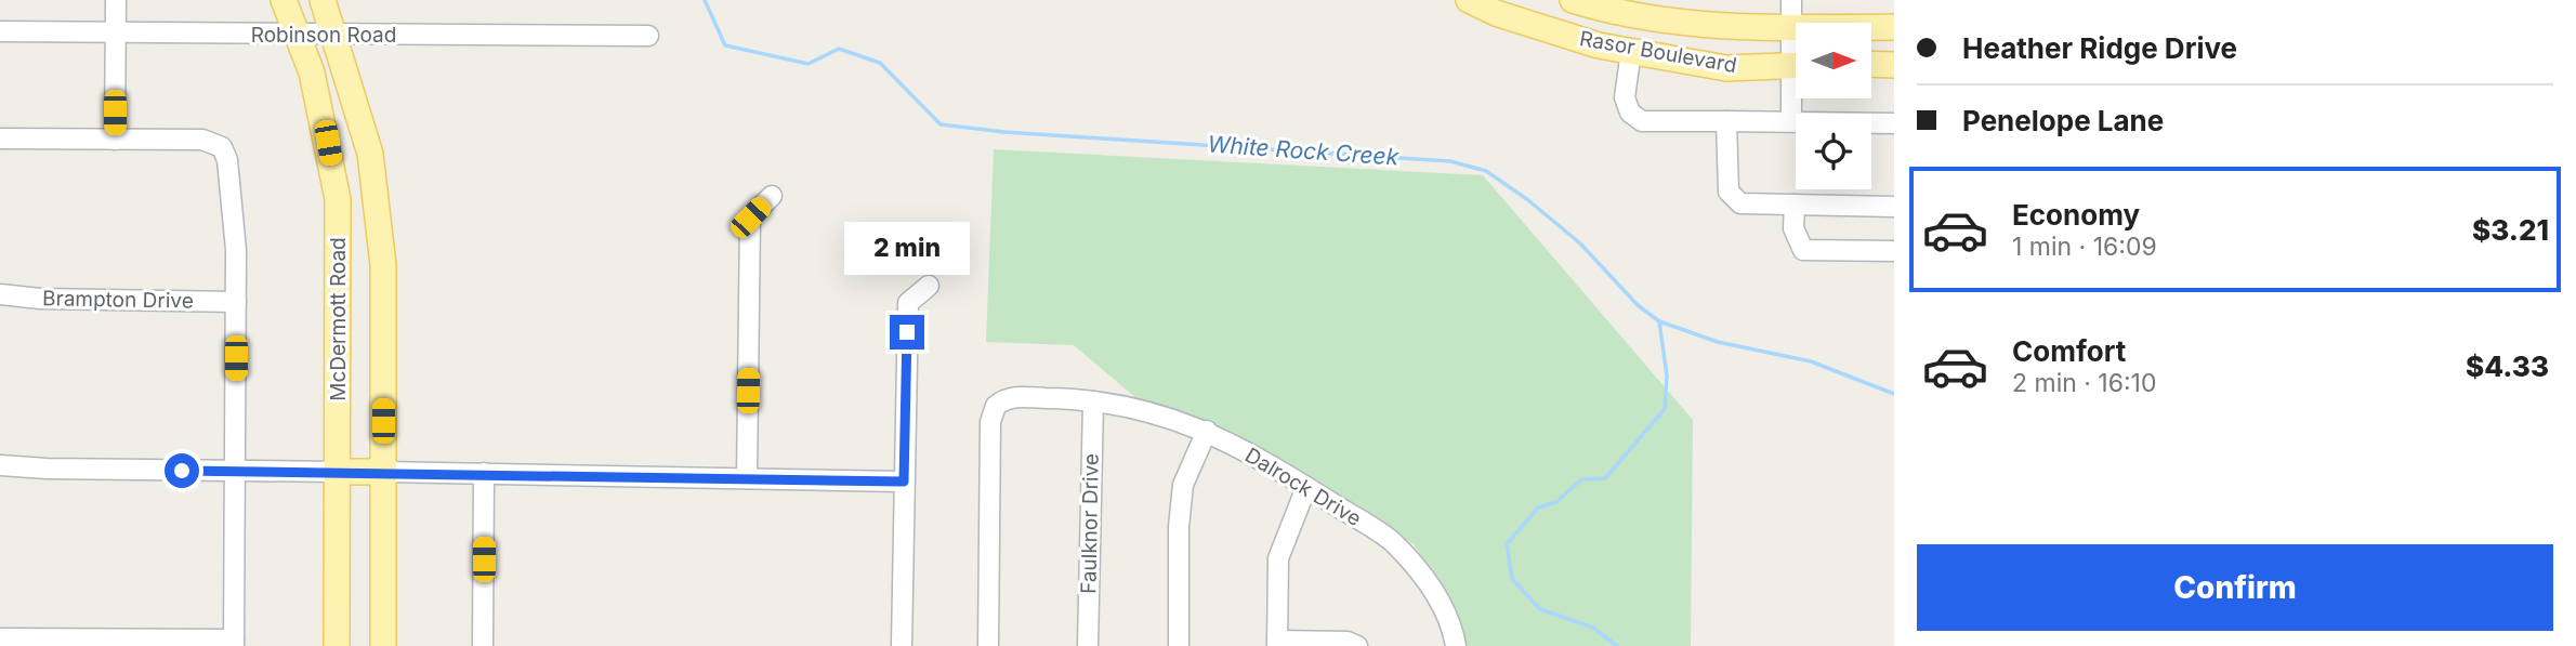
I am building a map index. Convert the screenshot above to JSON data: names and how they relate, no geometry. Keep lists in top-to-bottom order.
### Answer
{
  "streets": {
    "main road": ["Rasor Boulevard", "McDermott Road"],
    "street": [
      "Robinson Road",
      "Brampton Drive",
      "Dalrock Drive",
      "Faulknor Drive"
    ]
  },
  "crossings": [
    ["Robinson Road", "McDermott Road"],
    ["Dalrock Drive", "Faulknor Drive"]
  ],
  "water": ["White Rock Creek"],
  "north": "right",
  "page": {
    "banner": ["Heather Ridge Drive", "Penelope Lane"],
    "list": [
      {
        "name": "Economy",
        "note": "1 min · 16:09",
        "value": "$3.21"
      },
      {
        "name": "Comfort",
        "note": "2 min · 16:10",
        "value": "$4.33"
      }
    ],
    "bubble": "2 min",
    "buttons": "Confirm"
  }
}
